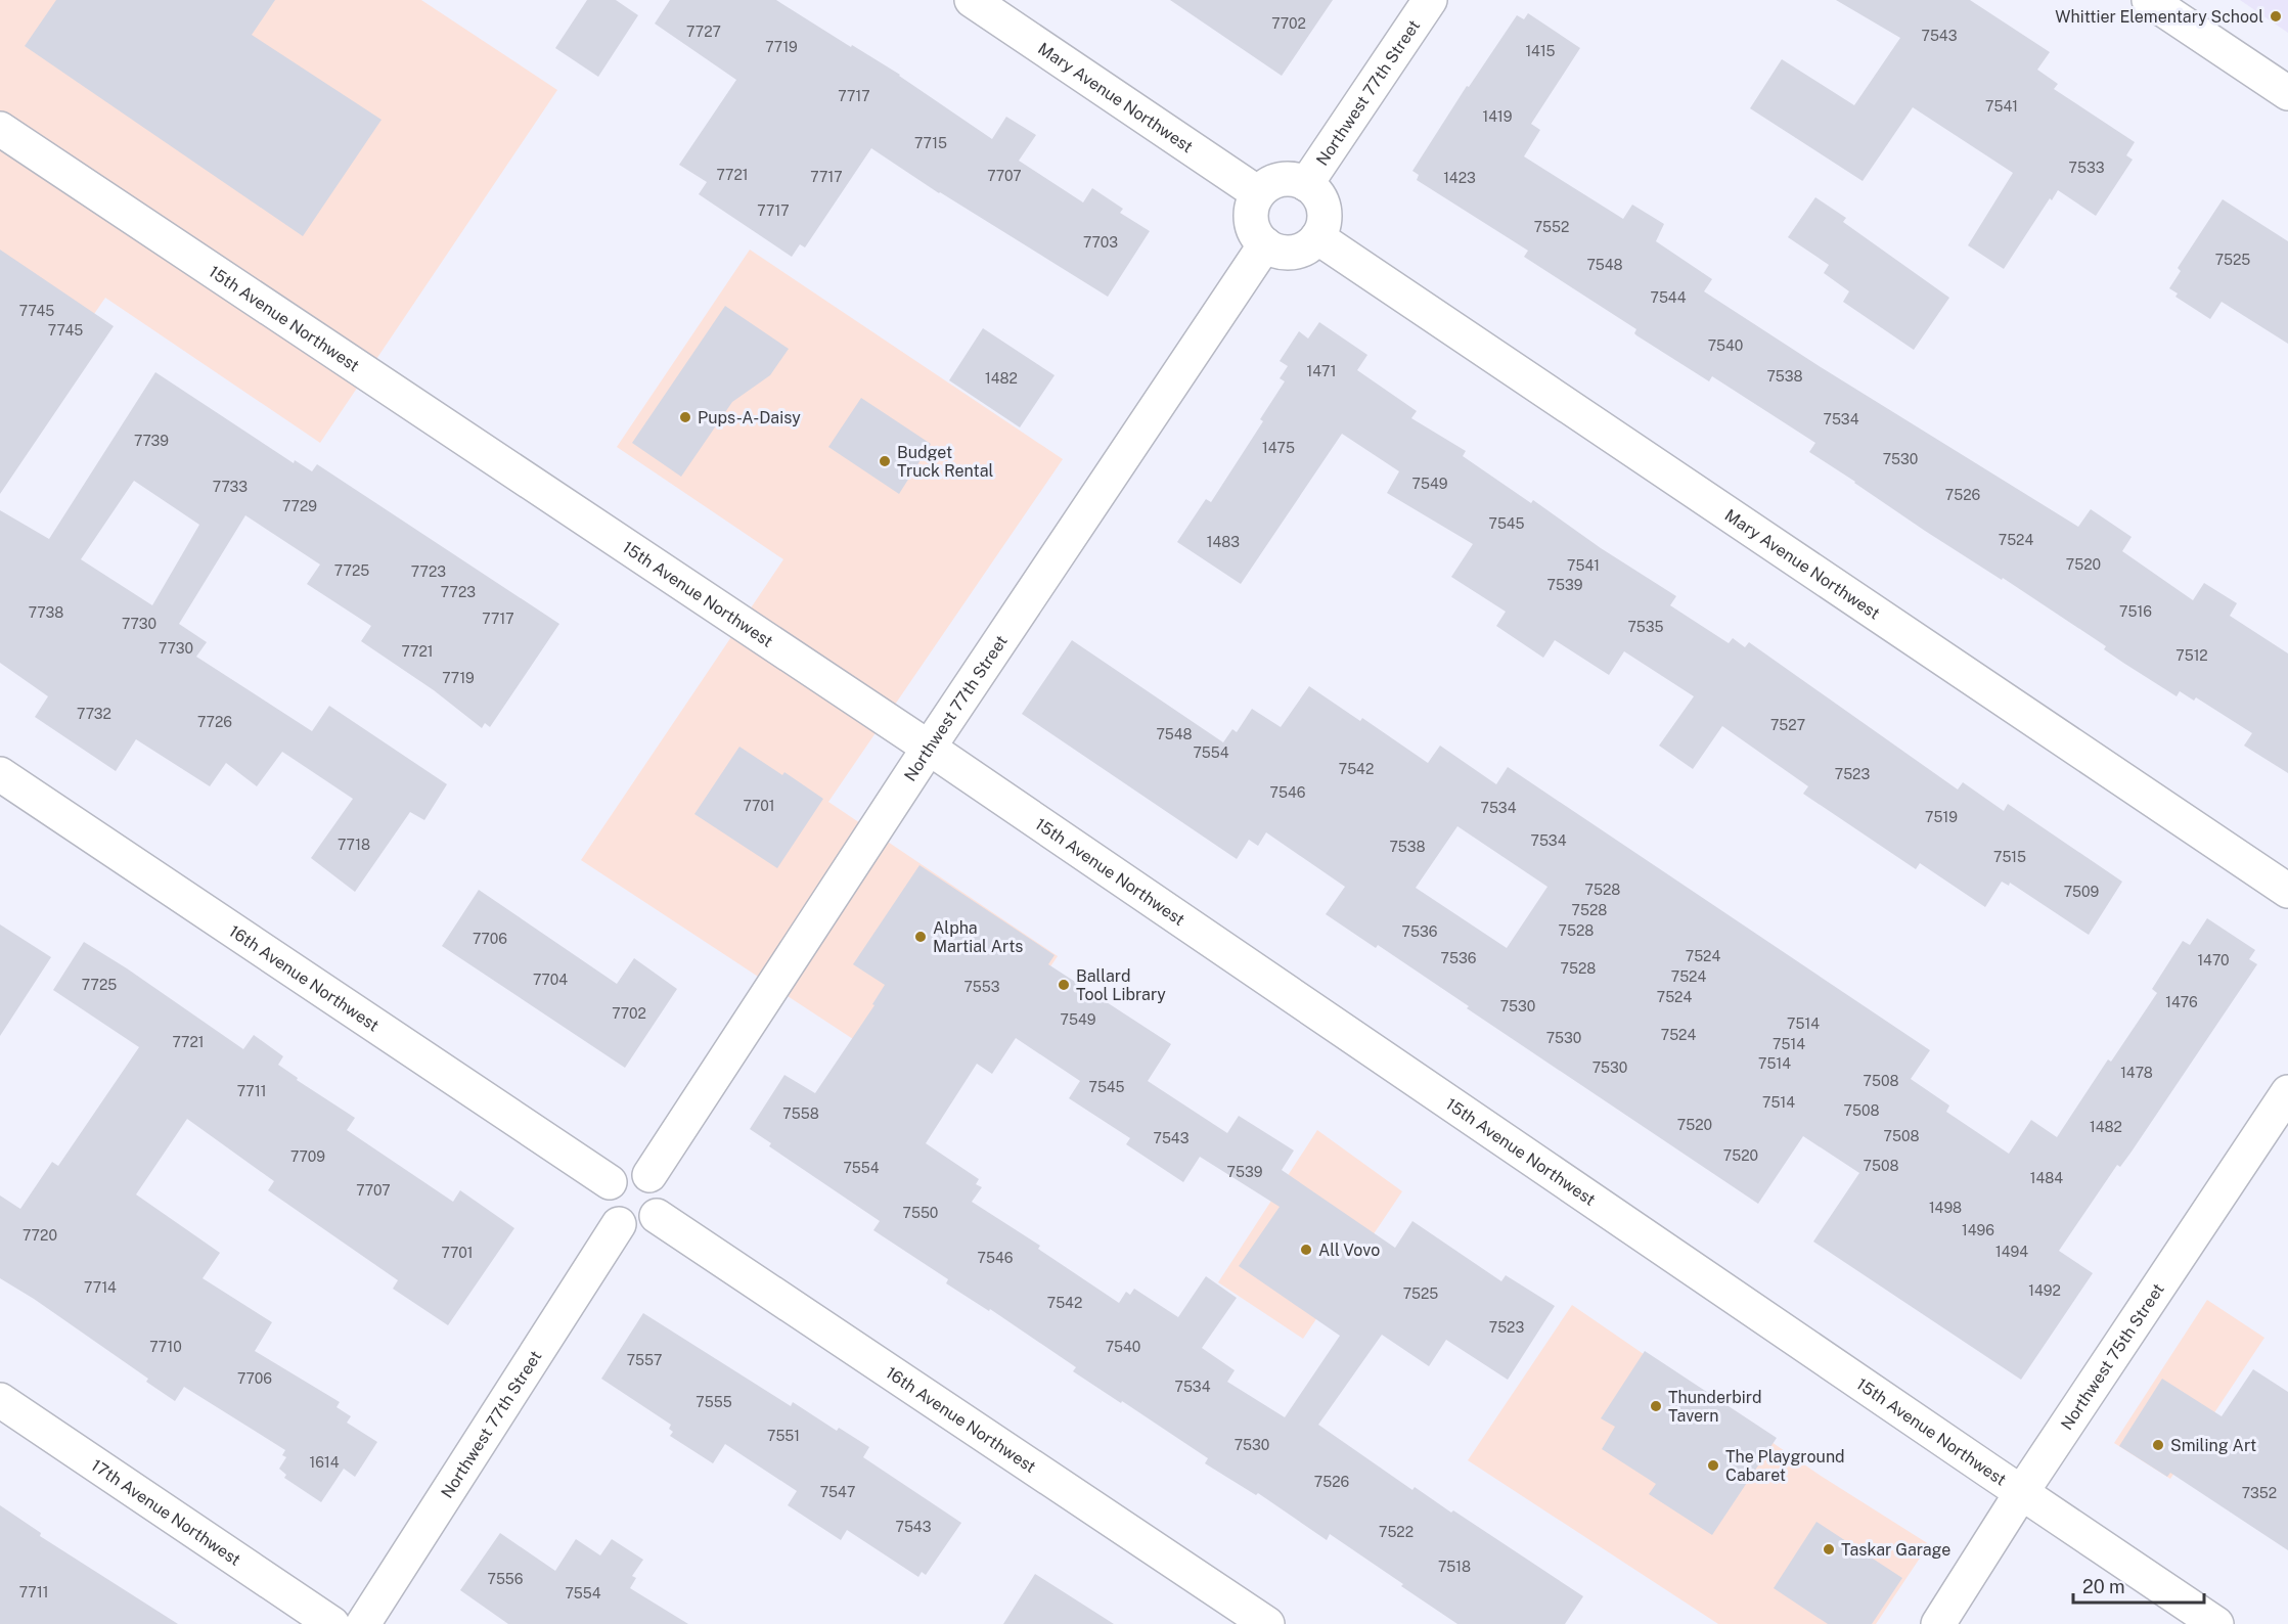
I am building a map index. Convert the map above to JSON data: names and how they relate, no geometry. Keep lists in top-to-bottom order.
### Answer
{
  "streets": {
    "street": [
      "Northwest 77th Street",
      "Mary Avenue Northwest",
      "15th Avenue Northwest",
      "16th Avenue Northwest",
      "Northwest 75th Street",
      "17th Avenue Northwest"
    ]
  },
  "crossings": [
    ["Northwest 77th Street", "Mary Avenue Northwest"],
    ["Northwest 77th Street", "15th Avenue Northwest"],
    ["Northwest 77th Street", "16th Avenue Northwest"],
    ["15th Avenue Northwest", "Northwest 75th Street"]
  ],
  "places": [
    "Whittier Elementary School",
    "Pups-A-Daisy",
    "Budget Truck Rental",
    "Alpha Martial Arts",
    "Ballard Tool Library",
    "All Vovo",
    "Thunderbird Tavern",
    "Smiling Art",
    "The Playground Cabaret",
    "Taskar Garage"
  ],
  "house_numbers": [
    "7702",
    "7727",
    "7543",
    "7719",
    "1415",
    "7717",
    "7541",
    "1419",
    "7715",
    "7533",
    "7721",
    "7707",
    "7717",
    "1423",
    "7717",
    "7552",
    "7703",
    "7525",
    "7548",
    "7544",
    "7745",
    "7745",
    "7540",
    "1471",
    "7538",
    "1482",
    "7534",
    "7739",
    "1475",
    "7530",
    "7549",
    "7733",
    "7526",
    "7729",
    "7545",
    "7524",
    "1483",
    "7520",
    "7541",
    "7725",
    "7723",
    "7539",
    "7723",
    "7516",
    "7738",
    "7717",
    "7730",
    "7535",
    "7730",
    "7721",
    "7512",
    "7719",
    "7732",
    "7726",
    "7527",
    "7548",
    "7554",
    "7542",
    "7523",
    "7546",
    "7701",
    "7534",
    "7519",
    "7534",
    "7718",
    "7538",
    "7515",
    "7528",
    "7509",
    "7528",
    "7528",
    "7536",
    "7706",
    "7524",
    "7536",
    "1470",
    "7528",
    "7524",
    "7704",
    "7725",
    "7553",
    "7524",
    "1476",
    "7530",
    "7702",
    "7549",
    "7514",
    "7524",
    "7530",
    "7721",
    "7514",
    "7514",
    "7530",
    "1478",
    "7508",
    "7545",
    "7711",
    "7514",
    "7508",
    "7558",
    "7520",
    "1482",
    "7508",
    "7543",
    "7520",
    "7709",
    "7508",
    "7554",
    "7539",
    "1484",
    "7707",
    "1498",
    "7550",
    "1496",
    "7720",
    "1494",
    "7701",
    "7546",
    "7714",
    "1492",
    "7525",
    "7542",
    "7523",
    "7710",
    "7540",
    "7557",
    "7706",
    "7534",
    "7555",
    "7551",
    "7530",
    "1614",
    "7526",
    "7547",
    "7352",
    "7543",
    "7522",
    "7518",
    "7556",
    "7711",
    "7554"
  ],
  "scale_bar": "20 m"
}
